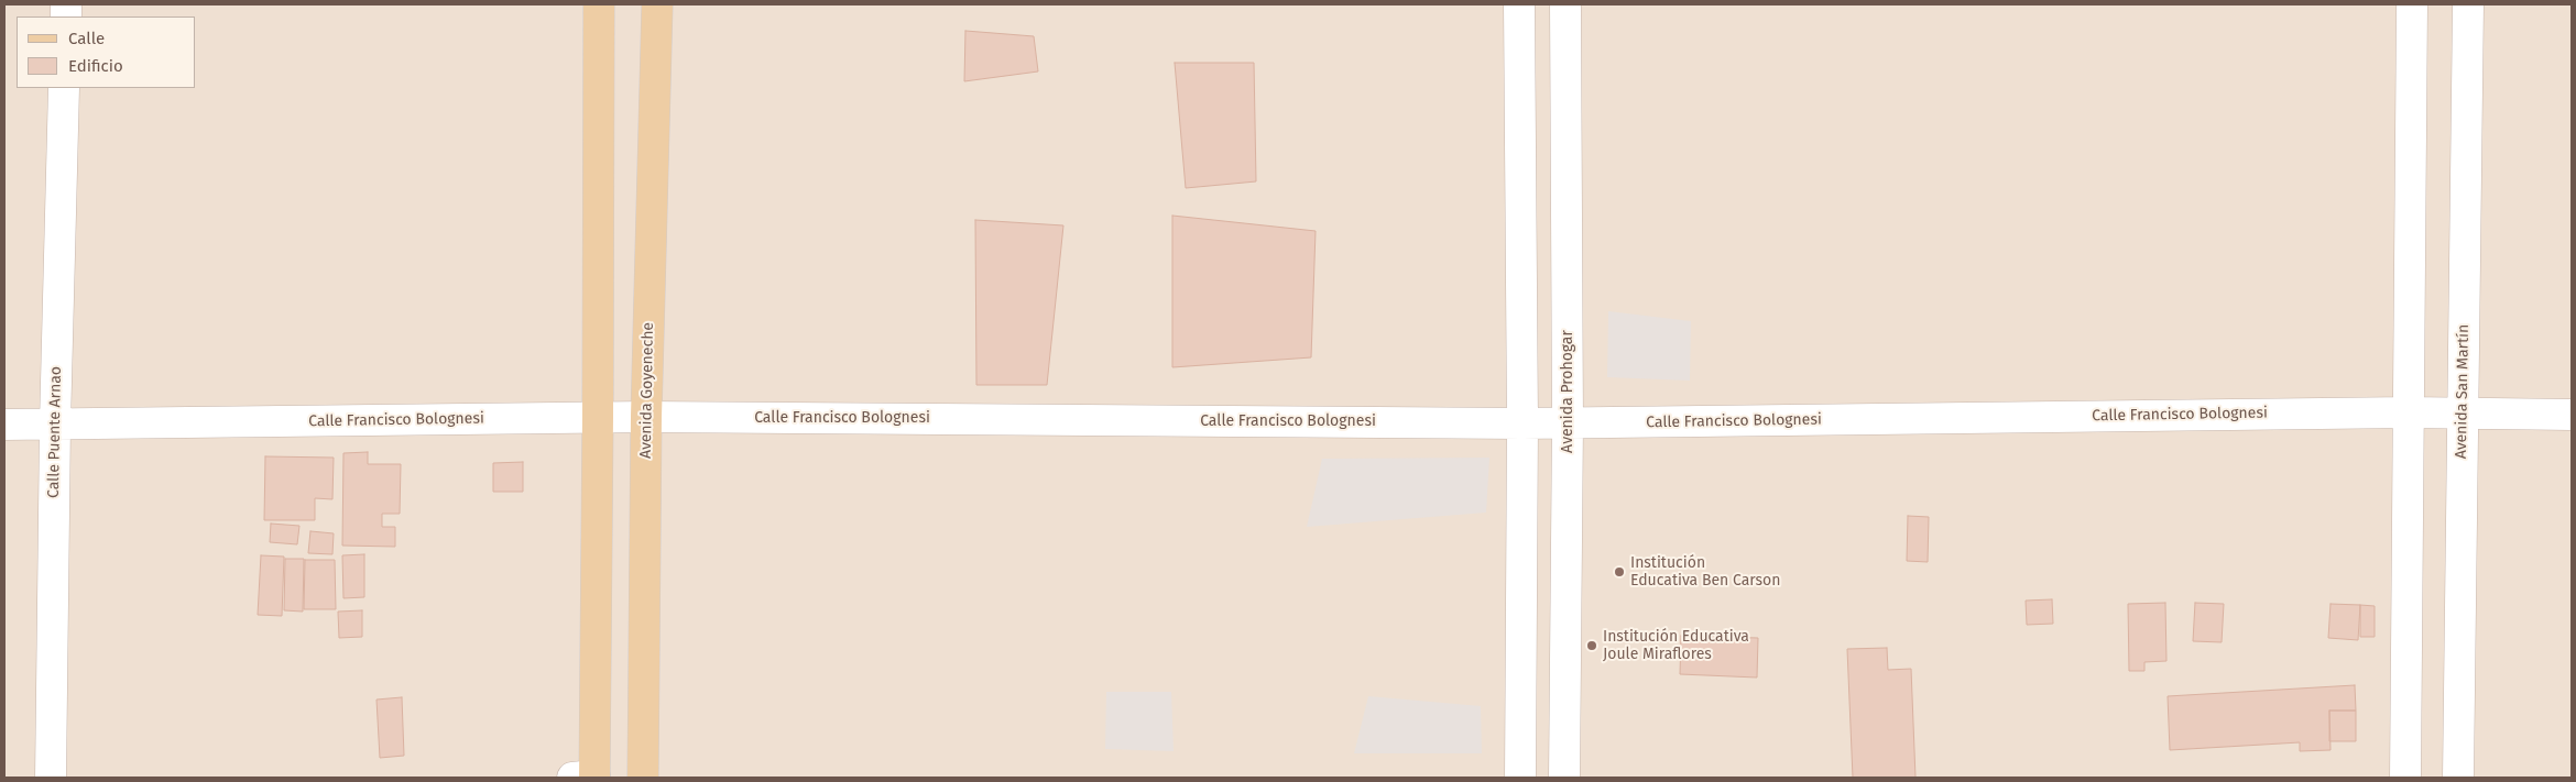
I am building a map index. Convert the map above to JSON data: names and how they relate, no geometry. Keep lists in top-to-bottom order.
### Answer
{
  "streets": {
    "main road": ["Avenida Goyeneche"],
    "street": [
      "Avenida Prohogar",
      "Avenida San Martín",
      "Calle Francisco Bolognesi",
      "Calle Puente Arnao"
    ]
  },
  "crossings": [
    ["Avenida Goyeneche", "Calle Francisco Bolognesi"],
    ["Avenida Prohogar", "Calle Francisco Bolognesi"],
    ["Avenida San Martín", "Calle Francisco Bolognesi"],
    ["Calle Francisco Bolognesi", "Calle Puente Arnao"]
  ],
  "places": ["Institución Educativa Ben Carson", "Institución Educativa Joule Miraflores"],
  "legend": ["Calle", "Edificio"]
}
